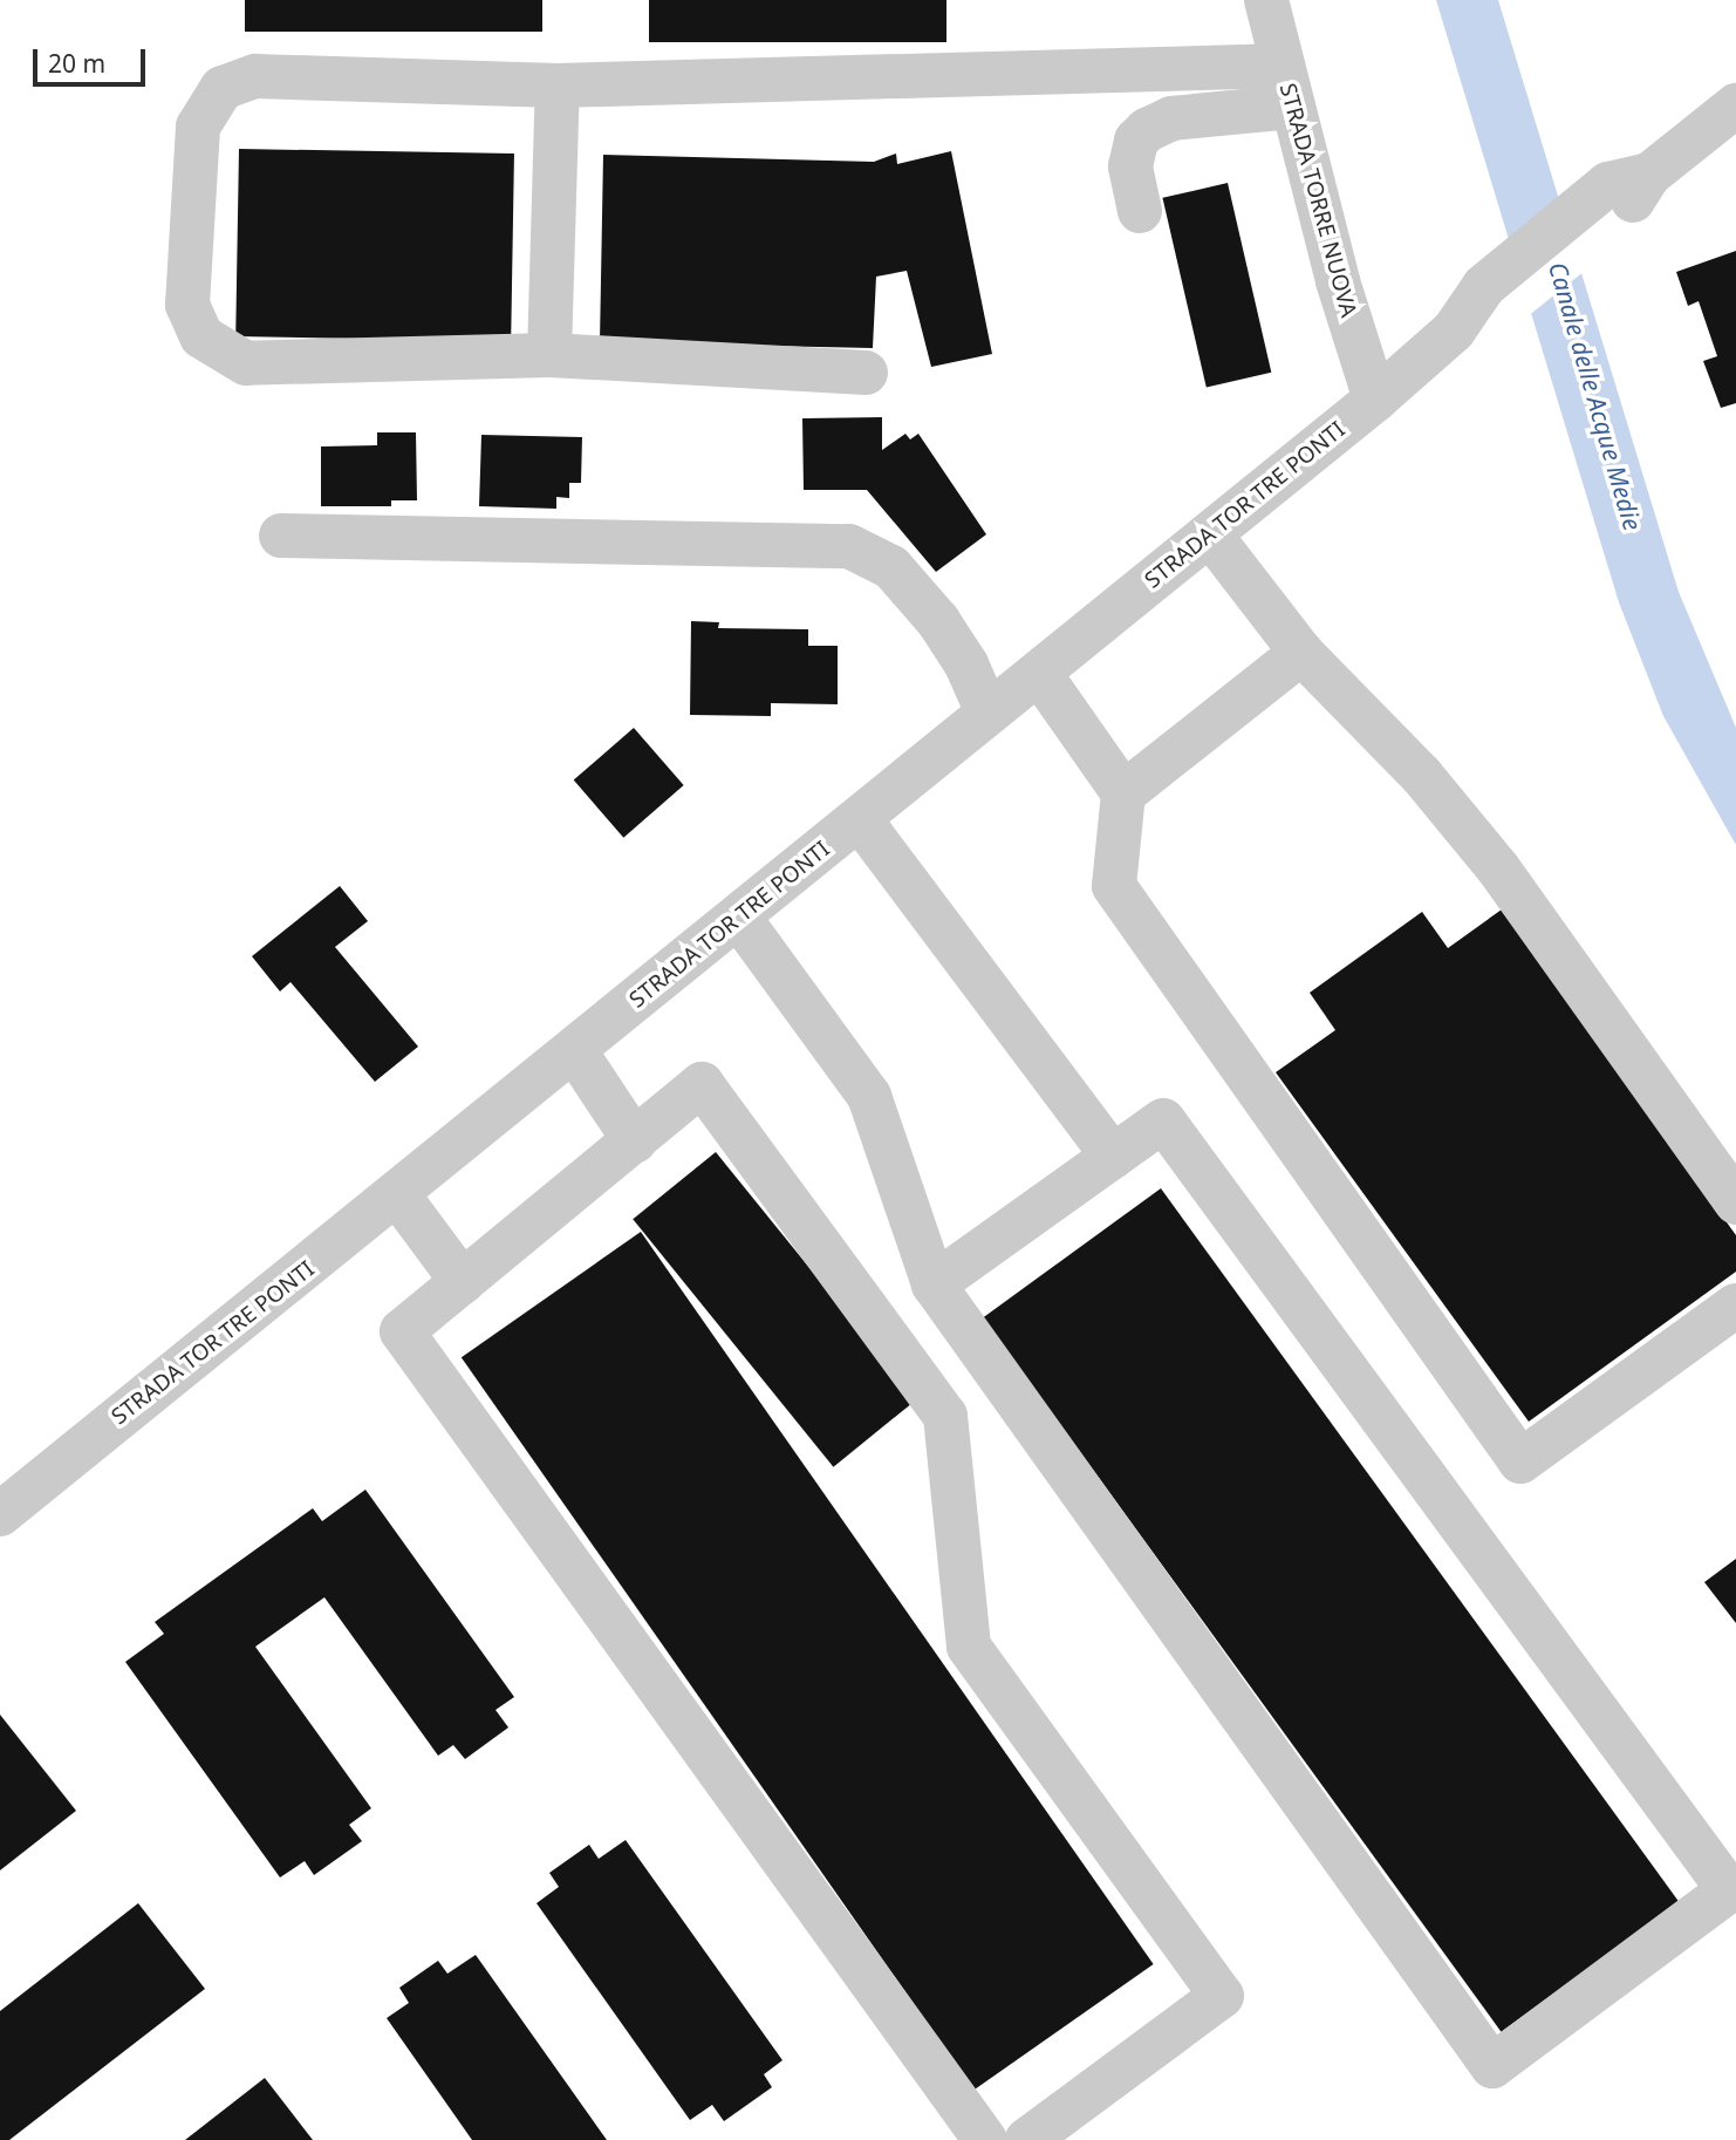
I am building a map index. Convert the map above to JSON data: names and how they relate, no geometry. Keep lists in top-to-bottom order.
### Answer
{
  "streets": {
    "street": ["STRADA TORRE NUOVA", "STRADA TOR TRE PONTI"]
  },
  "crossings": [
    ["STRADA TORRE NUOVA", "STRADA TOR TRE PONTI"]
  ],
  "water": ["Canale delle Acque Medie"],
  "scale_bar": "20 m"
}
